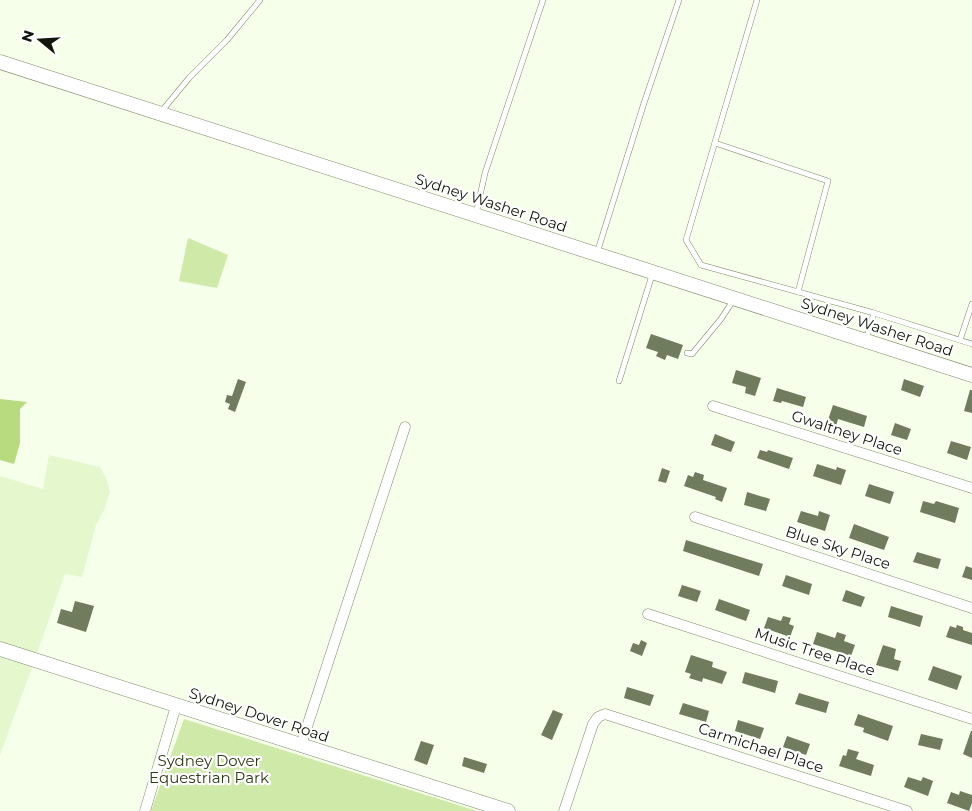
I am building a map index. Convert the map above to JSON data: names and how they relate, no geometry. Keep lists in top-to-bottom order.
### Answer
{
  "streets": {
    "street": [
      "Sydney Washer Road",
      "Gwaltney Place",
      "Blue Sky Place",
      "Music Tree Place",
      "Sydney Dover Road",
      "Carmichael Place"
    ]
  },
  "parks": ["Sydney Dover Equestrian Park"],
  "north": "left"
}
